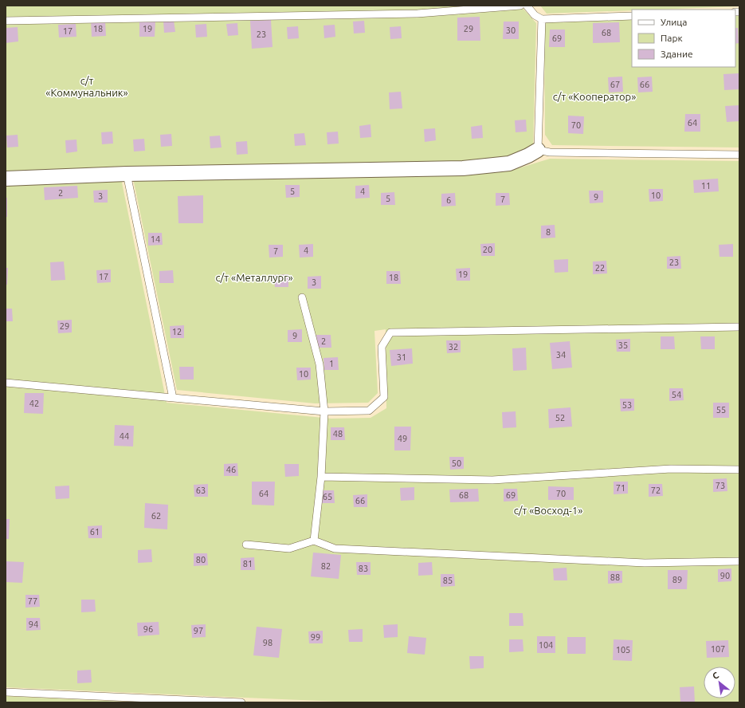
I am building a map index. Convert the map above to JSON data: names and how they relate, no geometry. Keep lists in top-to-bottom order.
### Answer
{
  "parks": [
    "с/т «Коммунальник»",
    "с/т «Кооператор»",
    "с/т «Металлург»",
    "с/т «Восход-1»"
  ],
  "house_numbers": [
    "18",
    "19",
    "29",
    "30",
    "17",
    "68",
    "23",
    "69",
    "67",
    "66",
    "64",
    "70",
    "11",
    "5",
    "4",
    "2",
    "10",
    "3",
    "9",
    "5",
    "7",
    "6",
    "8",
    "14",
    "20",
    "4",
    "7",
    "23",
    "22",
    "19",
    "17",
    "18",
    "3",
    "29",
    "12",
    "9",
    "2",
    "35",
    "32",
    "34",
    "31",
    "1",
    "10",
    "54",
    "42",
    "53",
    "55",
    "52",
    "48",
    "44",
    "49",
    "50",
    "46",
    "73",
    "71",
    "63",
    "72",
    "64",
    "70",
    "68",
    "69",
    "65",
    "66",
    "62",
    "61",
    "80",
    "81",
    "82",
    "83",
    "90",
    "88",
    "89",
    "85",
    "77",
    "94",
    "96",
    "97",
    "99",
    "98",
    "104",
    "107",
    "105"
  ],
  "legend": ["Улица", "Парк", "Здание"],
  "north": "top left"
}
